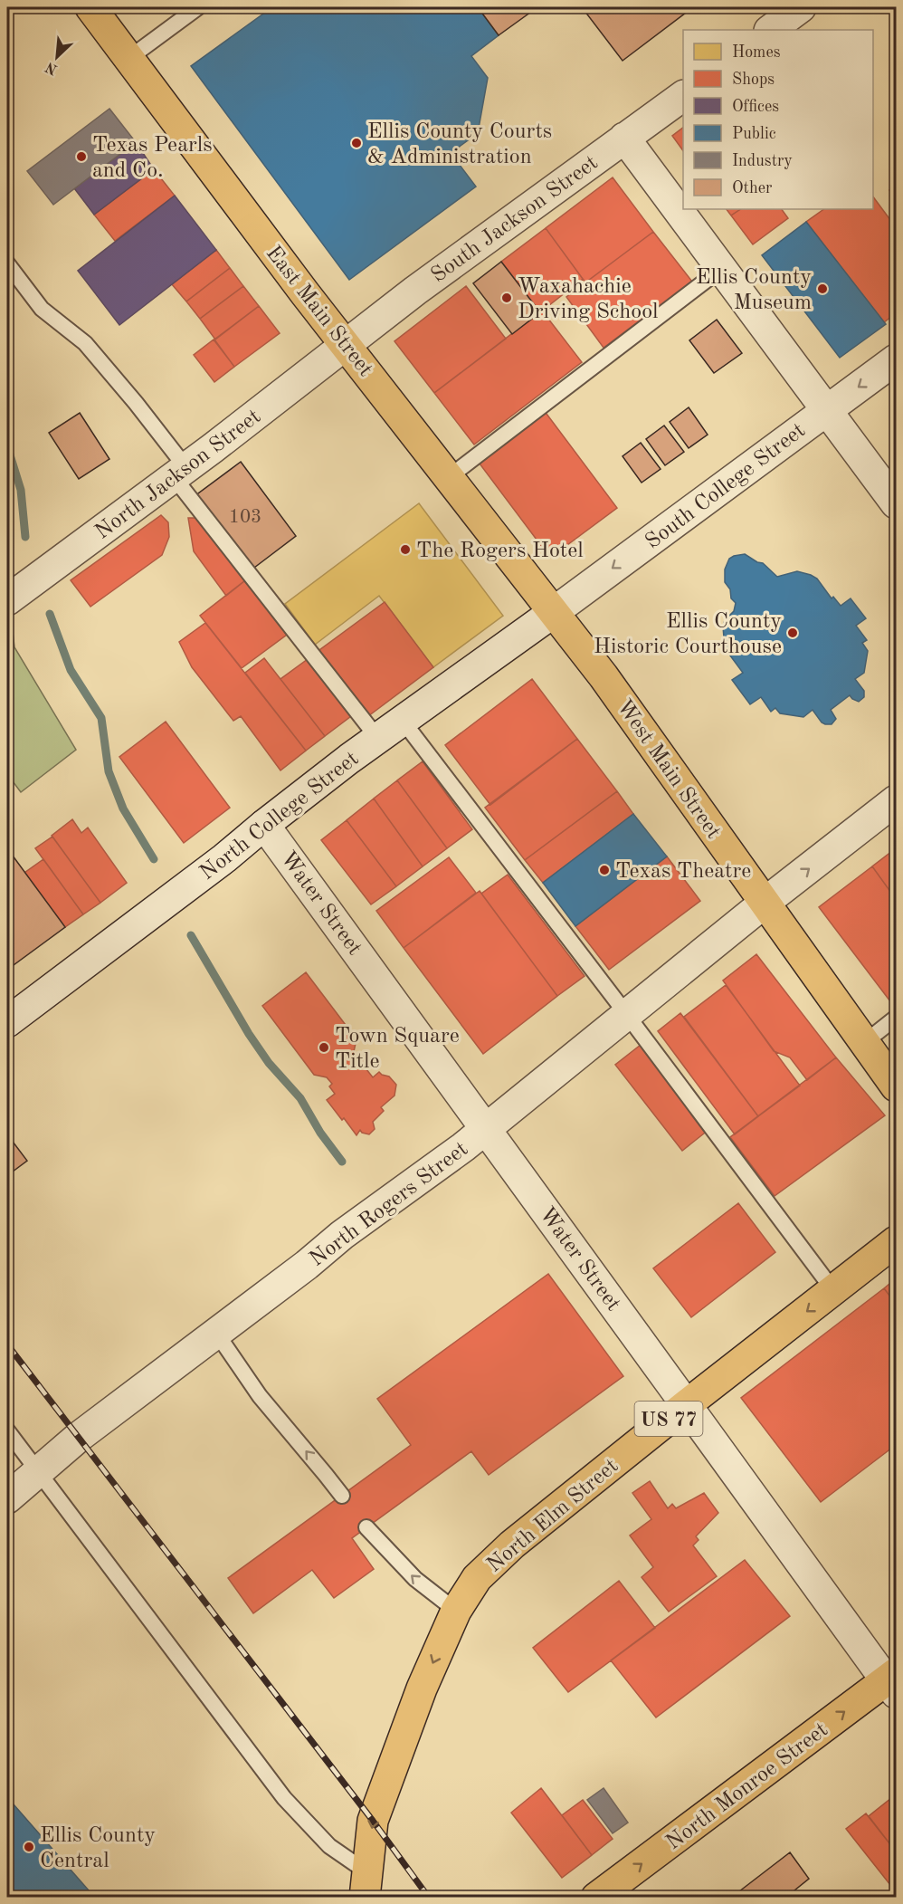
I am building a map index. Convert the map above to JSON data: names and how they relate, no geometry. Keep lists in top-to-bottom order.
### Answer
{
  "streets": {
    "main road": [
      "East Main Street",
      "West Main Street",
      "US 77",
      "North Elm Street",
      "North Monroe Street"
    ],
    "street": [
      "South Jackson Street",
      "North Jackson Street",
      "South College Street",
      "North College Street",
      "Water Street",
      "North Rogers Street"
    ]
  },
  "crossings": [
    ["South Jackson Street", "East Main Street"],
    ["South Jackson Street", "North Jackson Street"],
    ["East Main Street", "North Jackson Street"],
    ["East Main Street", "South College Street"],
    ["East Main Street", "West Main Street"],
    ["East Main Street", "North College Street"],
    ["South College Street", "West Main Street"],
    ["South College Street", "North College Street"],
    ["West Main Street", "North College Street"],
    ["West Main Street", "North Rogers Street"],
    ["North College Street", "Water Street"],
    ["Water Street", "North Rogers Street"],
    ["Water Street", "North Elm Street"],
    ["Water Street", "North Monroe Street"]
  ],
  "one_way": ["South College Street", "North Elm Street", "North Monroe Street"],
  "places": [
    "Ellis County Courts & Administration",
    "Texas Pearls and Co.",
    "Ellis County Museum",
    "Waxahachie Driving School",
    "The Rogers Hotel",
    "Ellis County Historic Courthouse",
    "Texas Theatre",
    "Town Square Title",
    "Ellis County Central"
  ],
  "house_numbers": ["103"],
  "legend": [
    "Homes",
    "Shops",
    "Offices",
    "Public",
    "Industry",
    "Other"
  ],
  "north": "bottom left"
}
